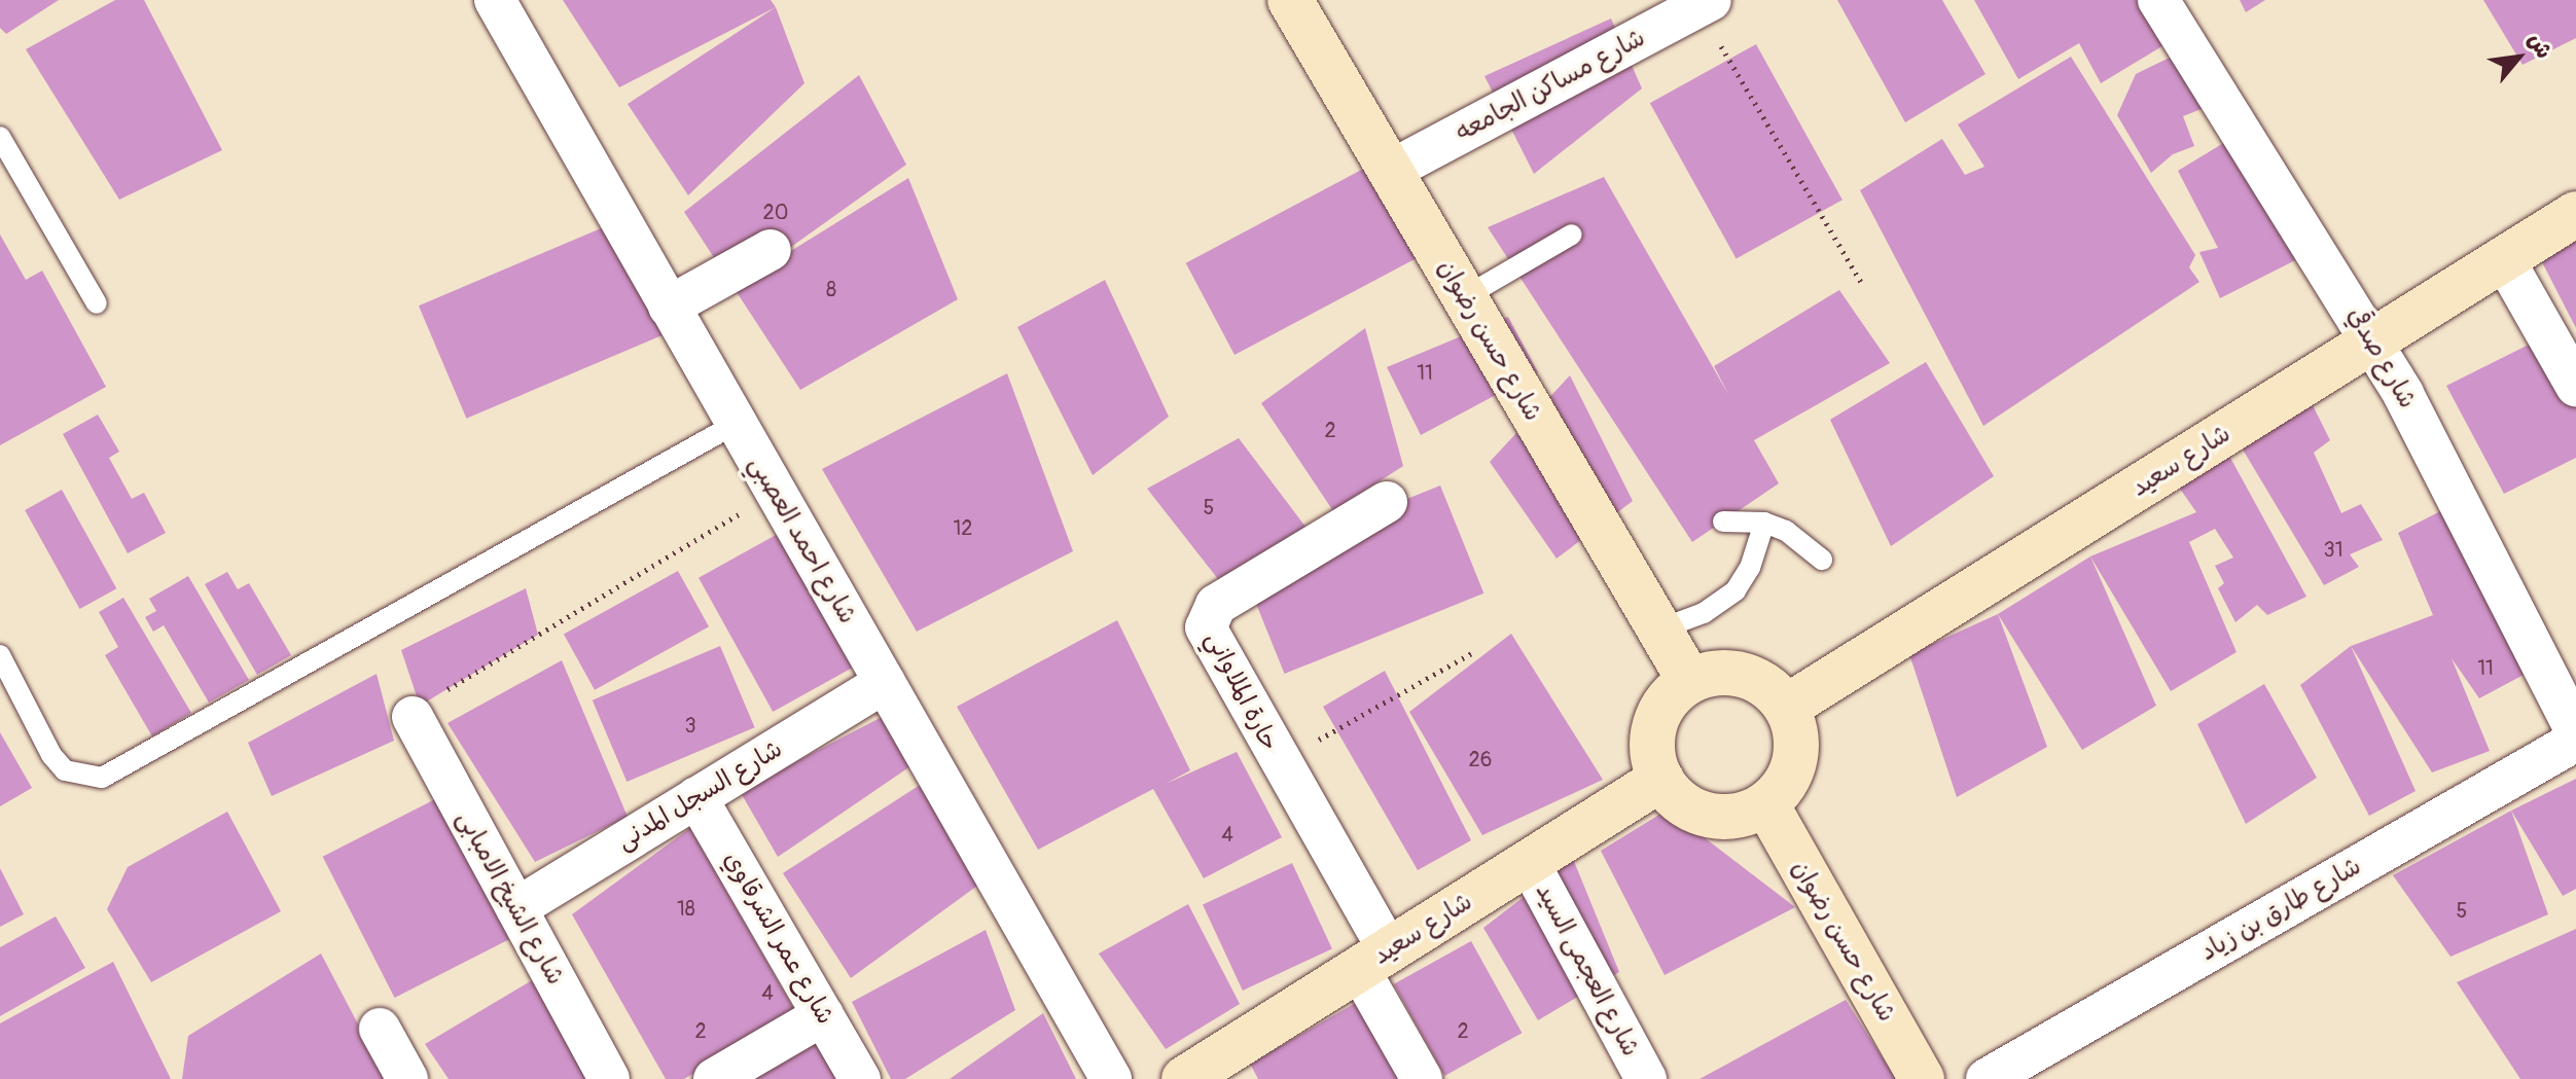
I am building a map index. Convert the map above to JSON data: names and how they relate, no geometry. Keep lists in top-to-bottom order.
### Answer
{
  "streets": {
    "street": [
      "شارع مساكن الجامعه",
      "شارع حسن رضوان",
      "شارع صدقي",
      "شارع سعيد",
      "شارع احمد العصبي",
      "حارة الملاواني",
      "شارع السجل المدنى",
      "شارع الشيخ الامبابى",
      "شارع طارق بن زياد",
      "شارع عمر الشرقاوي",
      "شارع العجمى السيد"
    ]
  },
  "crossings": [
    ["شارع مساكن الجامعه", "شارع حسن رضوان"],
    ["شارع حسن رضوان", "شارع سعيد"],
    ["شارع صدقي", "شارع سعيد"],
    ["شارع سعيد", "حارة الملاواني"],
    ["شارع سعيد", "شارع العجمى السيد"],
    ["شارع احمد العصبي", "شارع السجل المدنى"],
    ["شارع السجل المدنى", "شارع الشيخ الامبابى"],
    ["شارع السجل المدنى", "شارع عمر الشرقاوي"]
  ],
  "house_numbers": [
    "20",
    "8",
    "11",
    "2",
    "5",
    "12",
    "31",
    "11",
    "3",
    "26",
    "4",
    "18",
    "5",
    "4",
    "2",
    "2"
  ],
  "north": "top right"
}
